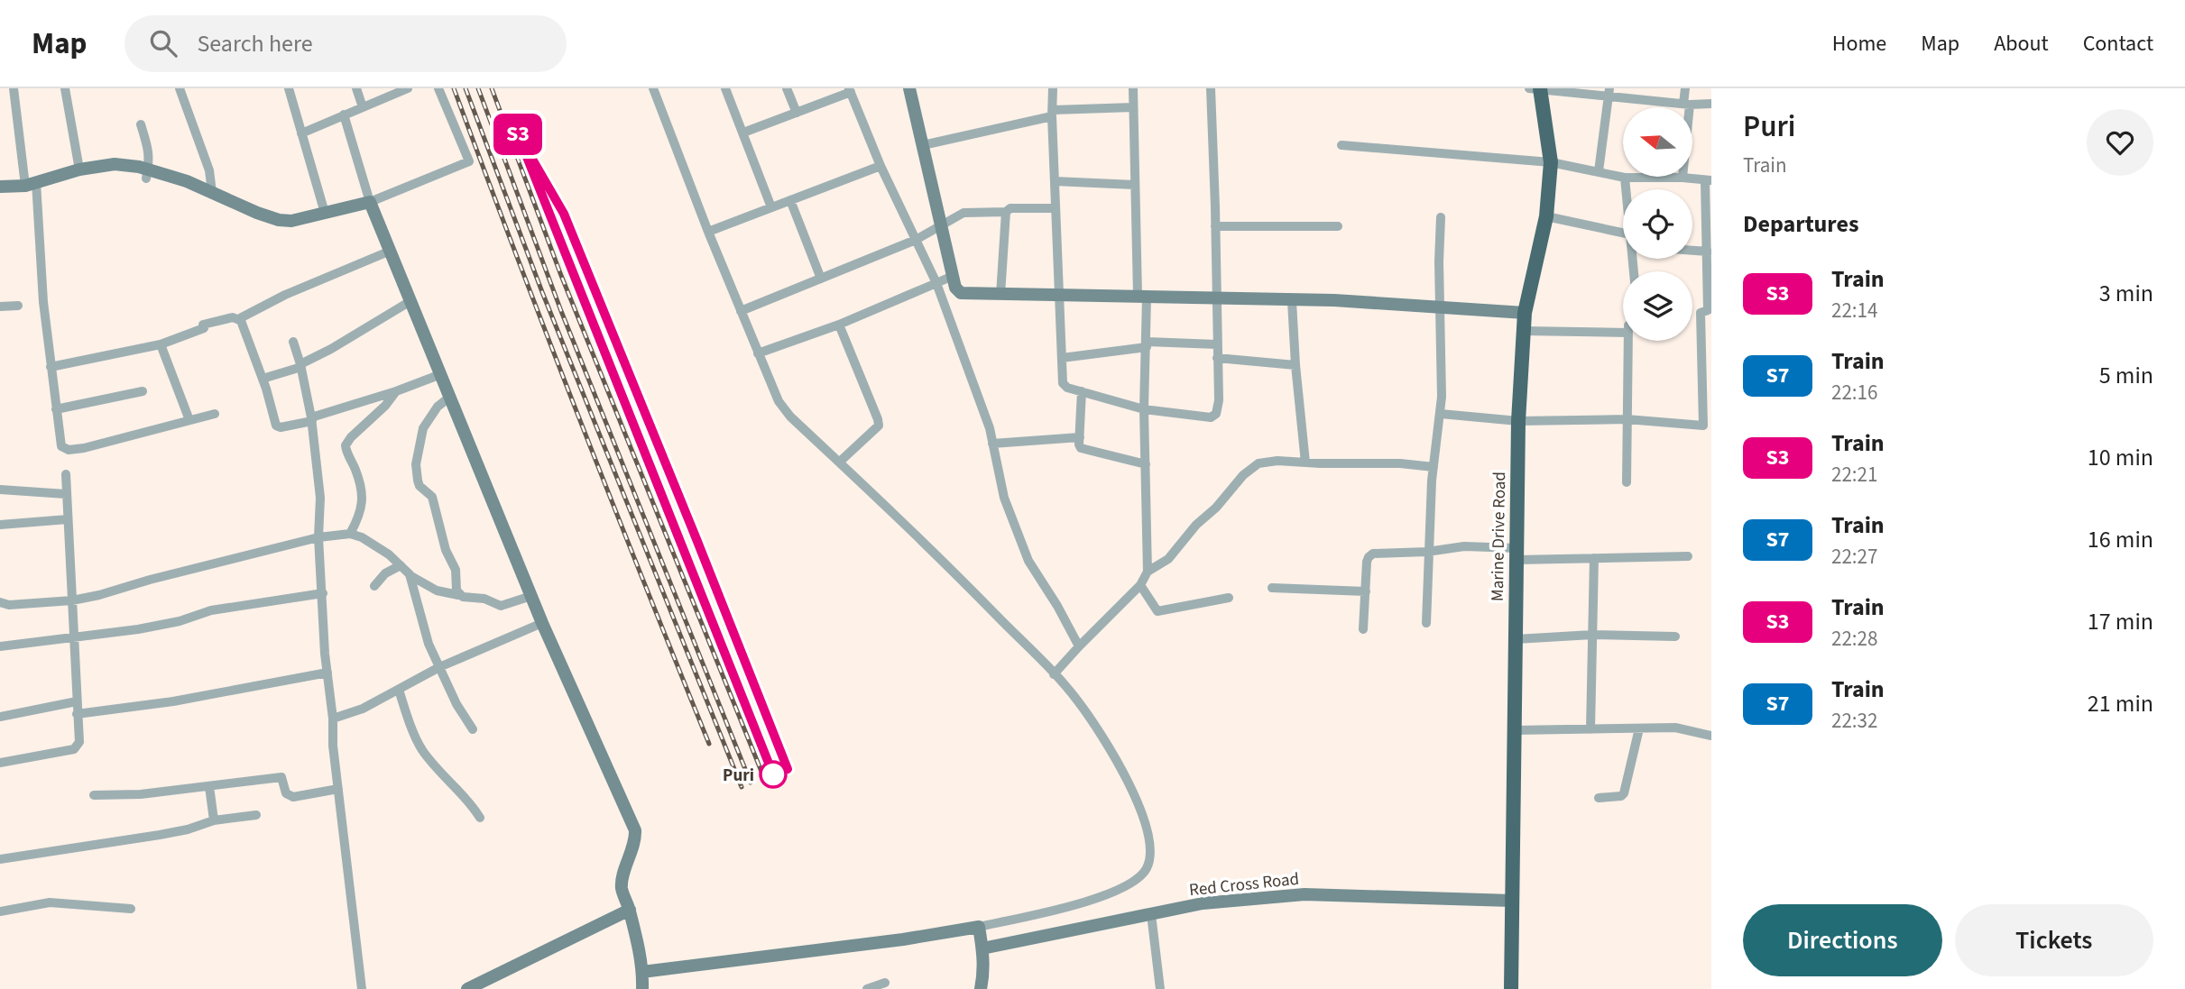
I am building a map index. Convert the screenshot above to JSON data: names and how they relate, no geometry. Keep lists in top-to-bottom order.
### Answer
{
  "streets": {
    "highway": ["Marine Drive Road"],
    "main road": ["Red Cross Road"]
  },
  "crossings": [
    ["Marine Drive Road", "Red Cross Road"]
  ],
  "places": ["Puri"],
  "north": "left",
  "page": {
    "header": "Map",
    "search": "Search here",
    "nav": [
      "Home",
      "Map",
      "About",
      "Contact"
    ],
    "on_map": "S3",
    "heading": [
      ["Puri", "Train"],
      "Departures"
    ],
    "list": [
      {
        "mark": "S3",
        "name": "Train",
        "note": "22:14",
        "value": "3 min"
      },
      {
        "mark": "S7",
        "name": "Train",
        "note": "22:16",
        "value": "5 min"
      },
      {
        "mark": "S3",
        "name": "Train",
        "note": "22:21",
        "value": "10 min"
      },
      {
        "mark": "S7",
        "name": "Train",
        "note": "22:27",
        "value": "16 min"
      },
      {
        "mark": "S3",
        "name": "Train",
        "note": "22:28",
        "value": "17 min"
      },
      {
        "mark": "S7",
        "name": "Train",
        "note": "22:32",
        "value": "21 min"
      }
    ],
    "buttons": ["Directions", "Tickets"]
  }
}
